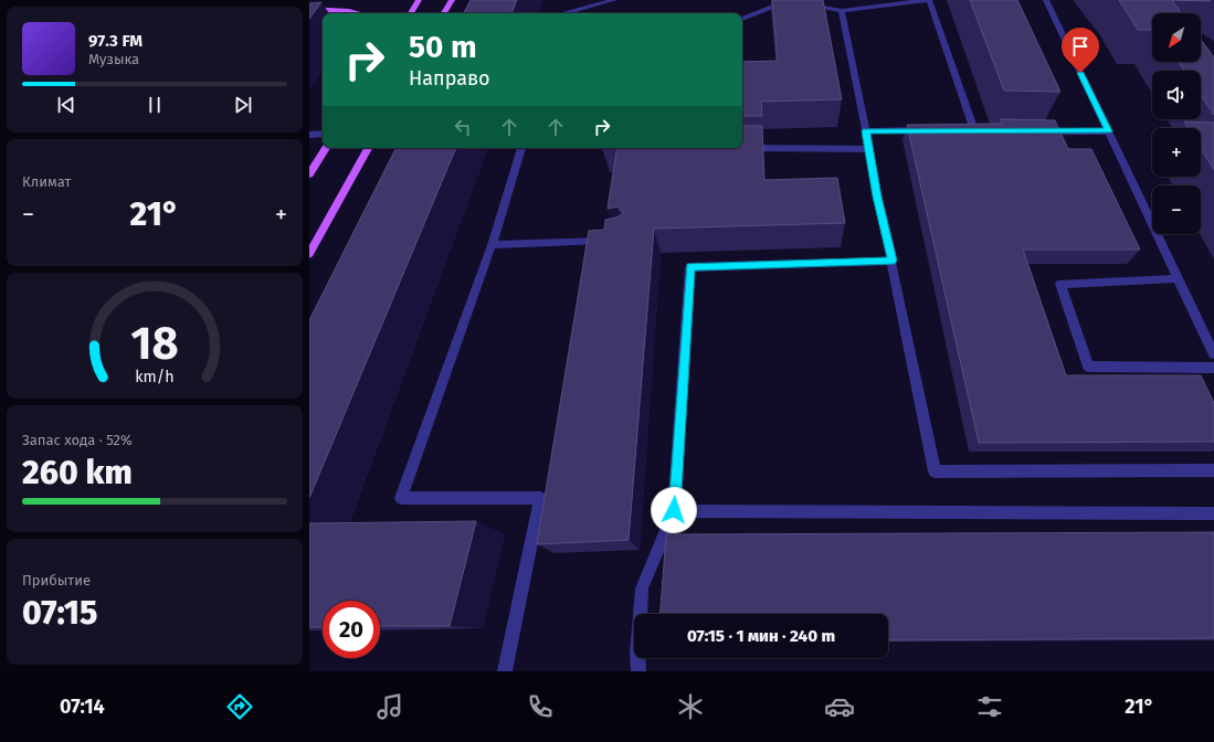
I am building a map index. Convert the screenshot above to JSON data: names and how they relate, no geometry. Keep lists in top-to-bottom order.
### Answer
{
  "north": "bottom left",
  "page": {
    "map_buttons": ["+", "−"],
    "turn": ["50 m", "Направо"],
    "song": ["97.3 FM", "Музыка"],
    "tile": [
      "Климат",
      ["Запас хода · 52%", "260 km"],
      ["Прибытие", "07:15"]
    ],
    "heat": ["−", "21°", "+"],
    "limit": "20",
    "trip": "07:15 · 1 мин · 240 m",
    "tabs": ["07:14", "21°"],
    "gauge": ["18", "km/h"]
  }
}
